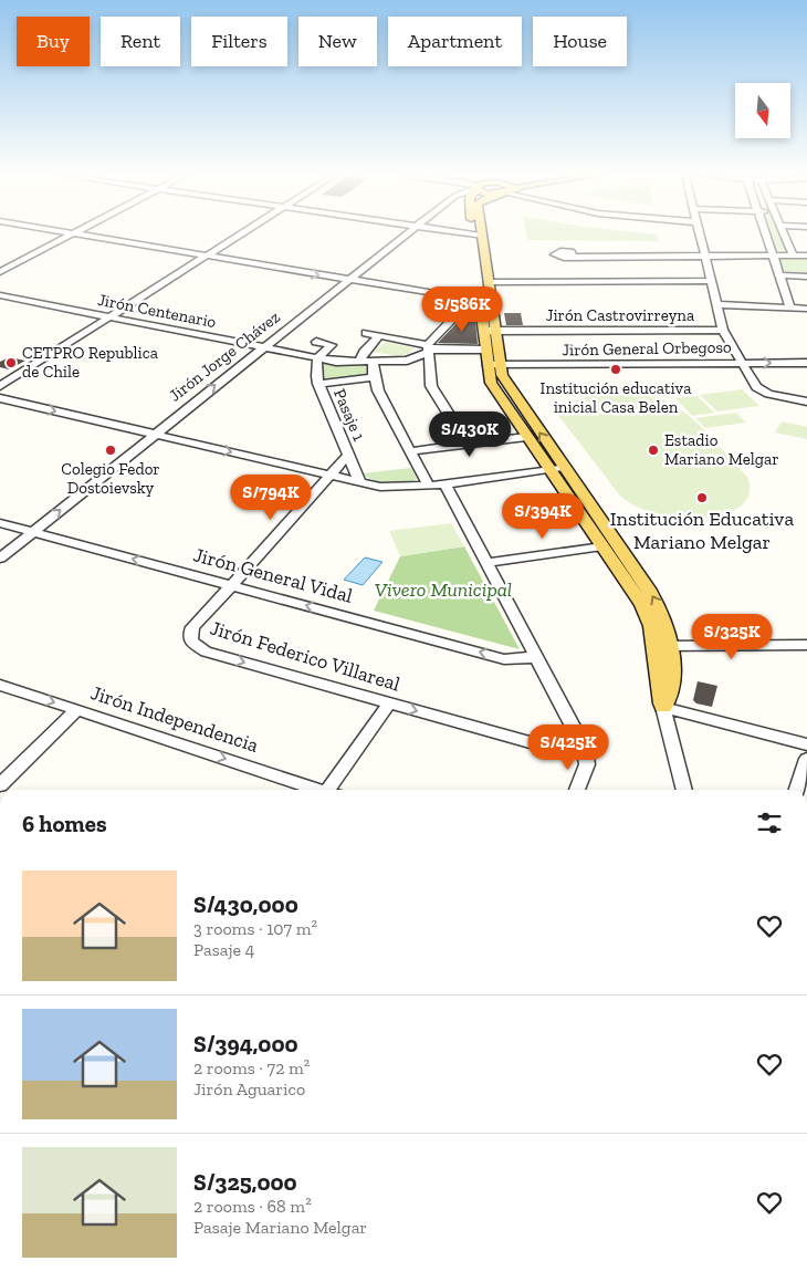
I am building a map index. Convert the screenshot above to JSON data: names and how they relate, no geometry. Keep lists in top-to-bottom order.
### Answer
{
  "streets": {
    "street": [
      "Jirón Centenario",
      "Jirón Castrovirreyna",
      "Jirón General Orbegoso",
      "Jirón Jorge Chávez",
      "Pasaje 1",
      "Jirón General Vidal",
      "Jirón Federico Villareal",
      "Jirón Independencia"
    ]
  },
  "crossings": [
    ["Jirón Centenario", "Jirón Jorge Chávez"],
    ["Jirón Centenario", "Pasaje 1"],
    ["Jirón Jorge Chávez", "Jirón General Vidal"],
    ["Pasaje 1", "Jirón Federico Villareal"],
    ["Jirón General Vidal", "Jirón Federico Villareal"]
  ],
  "one_way": ["Jirón General Vidal", "Jirón Federico Villareal", "Jirón Independencia"],
  "parks": ["Vivero Municipal"],
  "places": [
    "CETPRO Republica de Chile",
    "Institución educativa inicial Casa Belen",
    "Colegio Fedor Dostoievsky",
    "Estadio Mariano Melgar",
    "Institución Educativa Mariano Melgar"
  ],
  "north": "bottom",
  "page": {
    "chip": [
      "Buy",
      "Rent",
      "Filters",
      "New",
      "Apartment",
      "House"
    ],
    "price": [
      "S/586K",
      "S/430K",
      "S/794K",
      "S/394K",
      "S/325K",
      "S/425K"
    ],
    "heading": "6 homes",
    "list": [
      {
        "name": "S/430,000",
        "note": "3 rooms · 107 m² · Pasaje 4"
      },
      {
        "name": "S/394,000",
        "note": "2 rooms · 72 m² · Jirón Aguarico"
      },
      {
        "name": "S/325,000",
        "note": "2 rooms · 68 m² · Pasaje Mariano Melgar"
      }
    ]
  }
}
